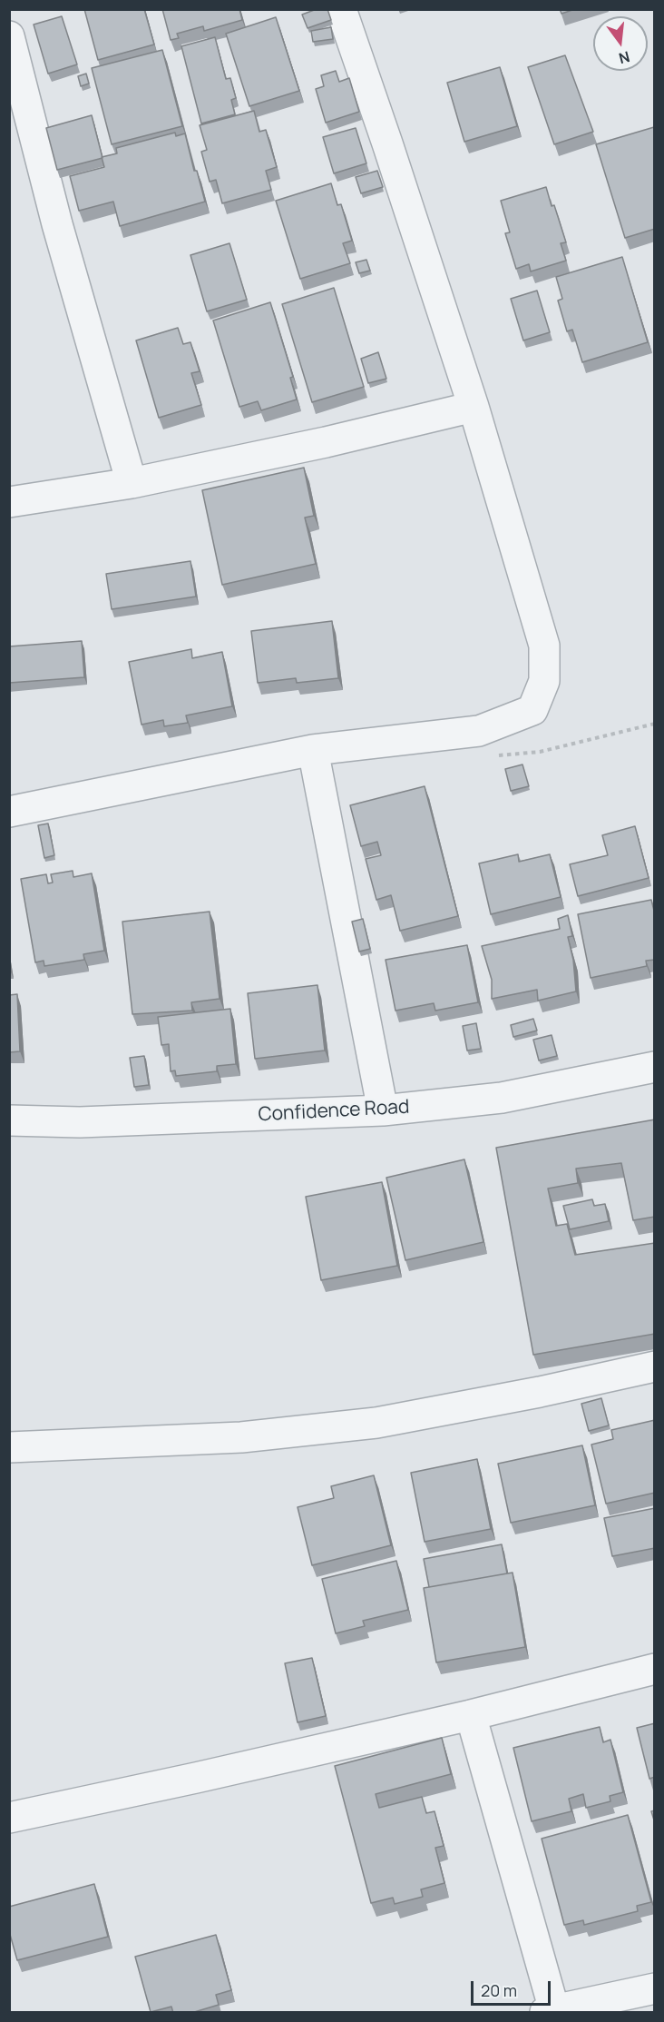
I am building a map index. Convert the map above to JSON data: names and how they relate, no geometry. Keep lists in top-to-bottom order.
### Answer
{
  "streets": {
    "street": ["Confidence Road"]
  },
  "scale_bar": "20 m",
  "north": "bottom"
}
